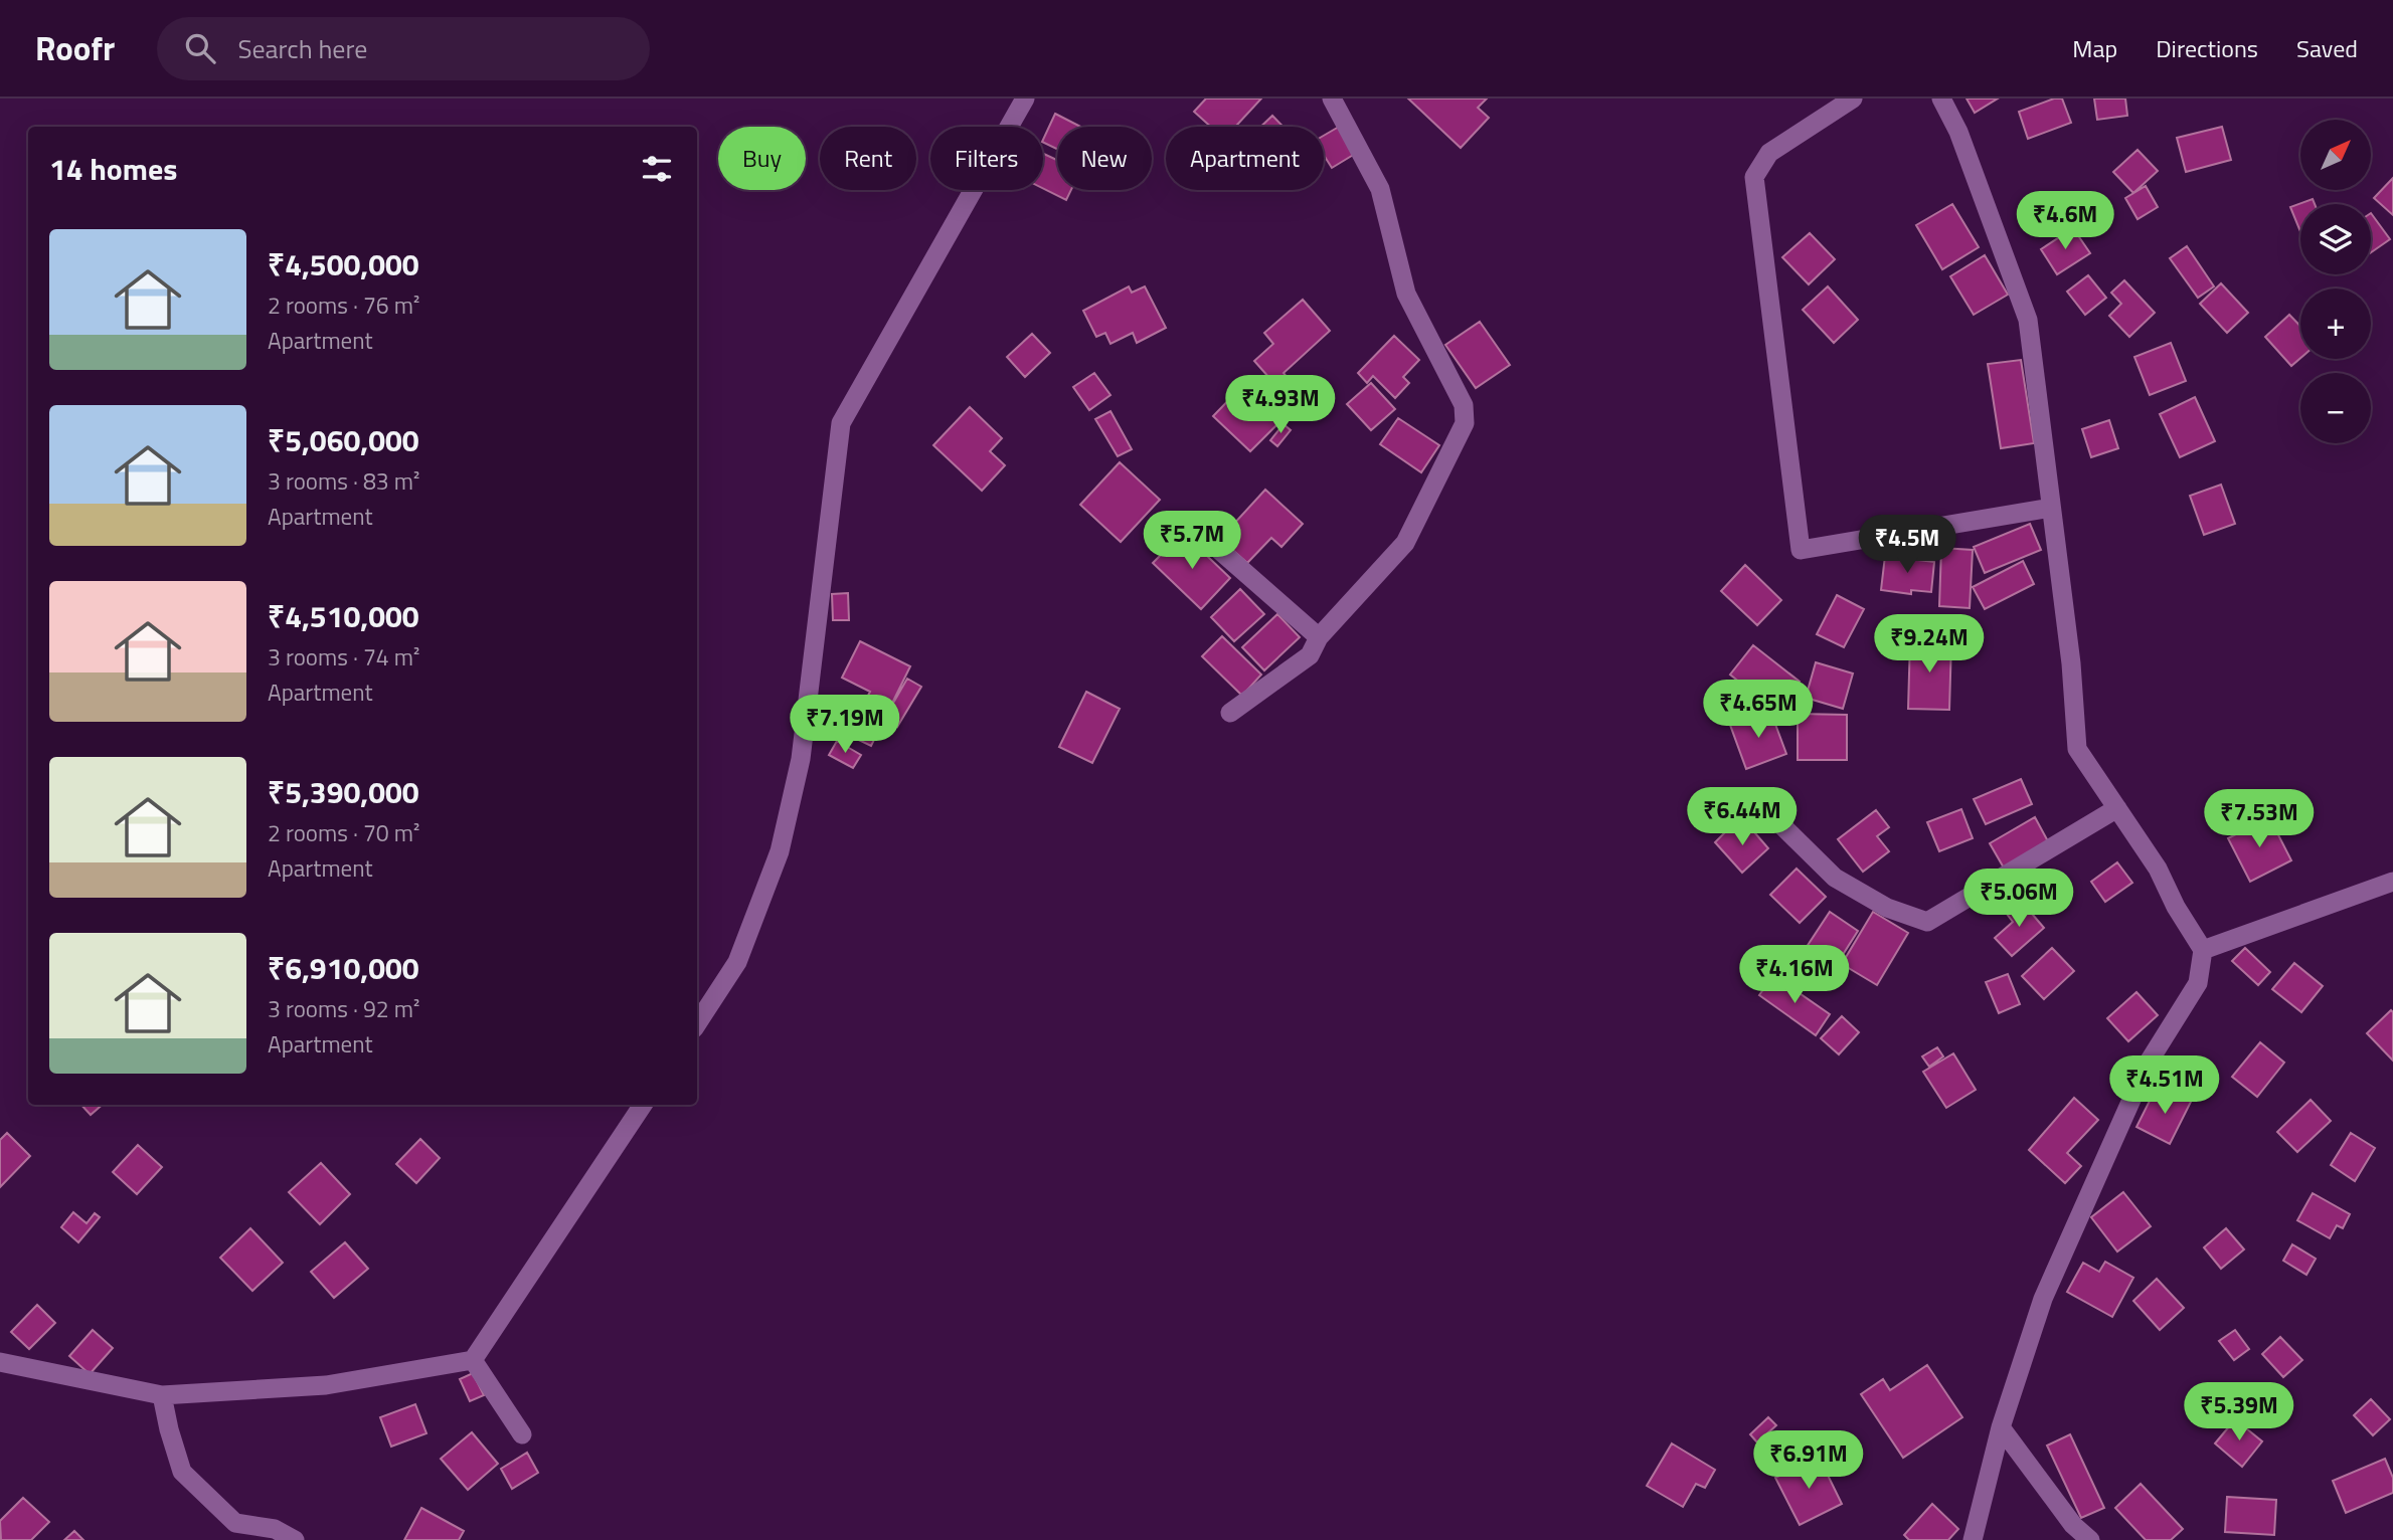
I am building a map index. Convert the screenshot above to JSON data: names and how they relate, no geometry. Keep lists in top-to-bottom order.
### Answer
{
  "north": "top right",
  "page": {
    "header": "Roofr",
    "search": "Search here",
    "nav": ["Map", "Directions", "Saved"],
    "map_buttons": ["+", "−"],
    "chip": [
      "Buy",
      "Rent",
      "Filters",
      "New",
      "Apartment"
    ],
    "heading": "14 homes",
    "price": [
      "₹4.6M",
      "₹4.93M",
      "₹5.7M",
      "₹4.5M",
      "₹9.24M",
      "₹4.65M",
      "₹7.19M",
      "₹6.44M",
      "₹7.53M",
      "₹5.06M",
      "₹4.16M",
      "₹4.51M",
      "₹5.39M",
      "₹6.91M"
    ],
    "list": [
      {
        "name": "₹4,500,000",
        "note": "2 rooms · 76 m² · Apartment"
      },
      {
        "name": "₹5,060,000",
        "note": "3 rooms · 83 m² · Apartment"
      },
      {
        "name": "₹4,510,000",
        "note": "3 rooms · 74 m² · Apartment"
      },
      {
        "name": "₹5,390,000",
        "note": "2 rooms · 70 m² · Apartment"
      },
      {
        "name": "₹6,910,000",
        "note": "3 rooms · 92 m² · Apartment"
      }
    ]
  }
}
